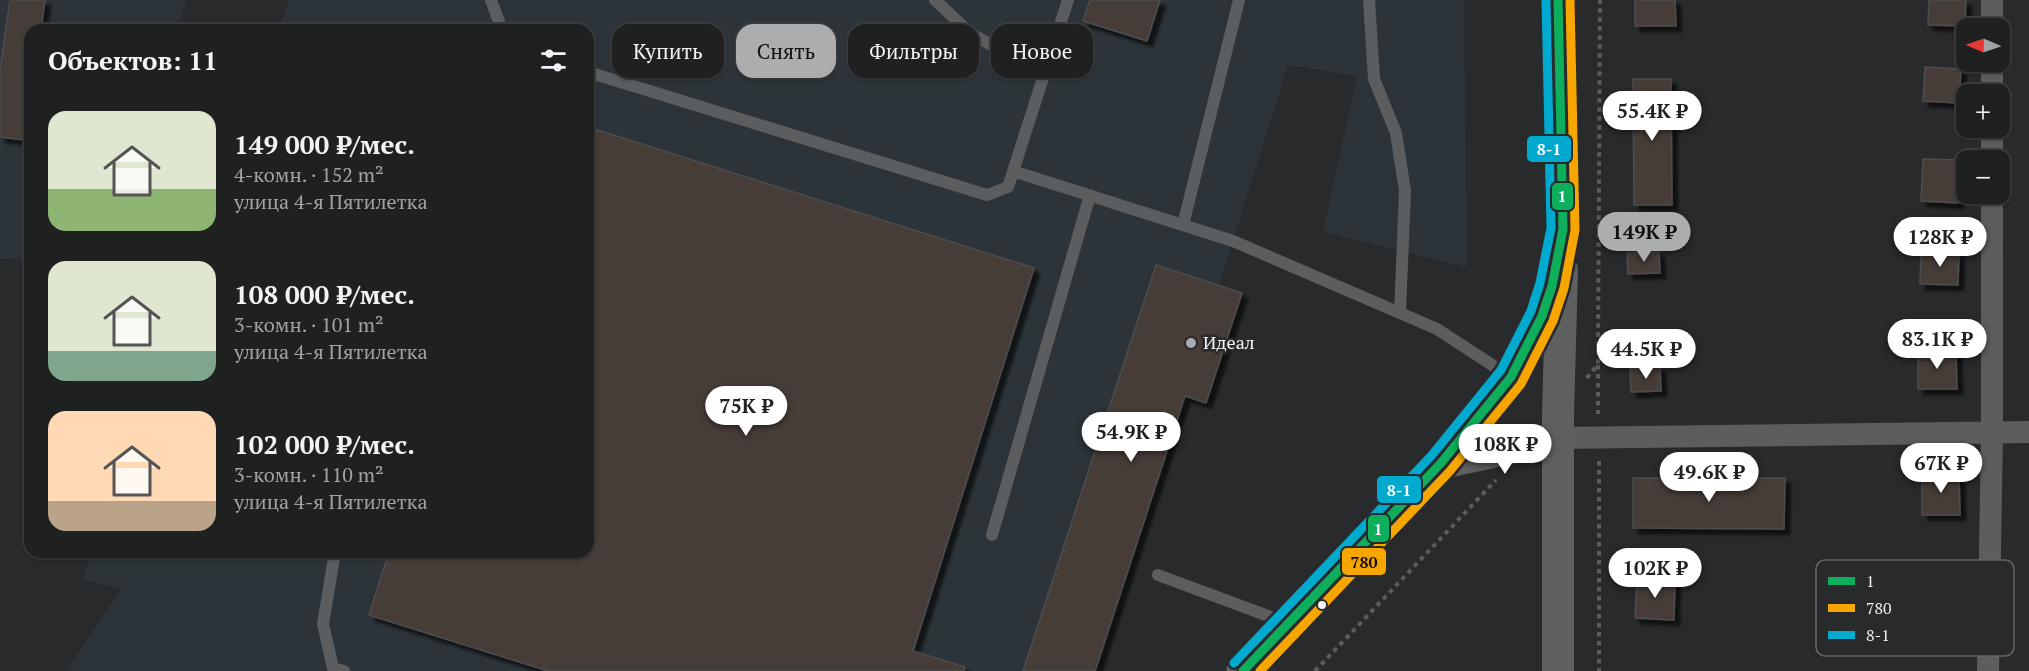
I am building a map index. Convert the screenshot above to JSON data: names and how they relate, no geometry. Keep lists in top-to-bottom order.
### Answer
{
  "places": ["Идеал"],
  "lines": ["transit line 1", "transit line 780", "transit line 8-1"],
  "legend": ["1", "780", "8-1"],
  "north": "left",
  "page": {
    "map_buttons": ["+", "−"],
    "chip": [
      "Купить",
      "Снять",
      "Фильтры",
      "Новое"
    ],
    "heading": "Объектов: 11",
    "price": [
      "55.4K ₽",
      "149K ₽",
      "128K ₽",
      "83.1K ₽",
      "44.5K ₽",
      "75K ₽",
      "54.9K ₽",
      "108K ₽",
      "67K ₽",
      "49.6K ₽",
      "102K ₽"
    ],
    "list": [
      {
        "name": "149 000 ₽/мес.",
        "note": "4-комн. · 152 m² · улица 4-я Пятилетка"
      },
      {
        "name": "108 000 ₽/мес.",
        "note": "3-комн. · 101 m² · улица 4-я Пятилетка"
      },
      {
        "name": "102 000 ₽/мес.",
        "note": "3-комн. · 110 m² · улица 4-я Пятилетка"
      }
    ]
  }
}
